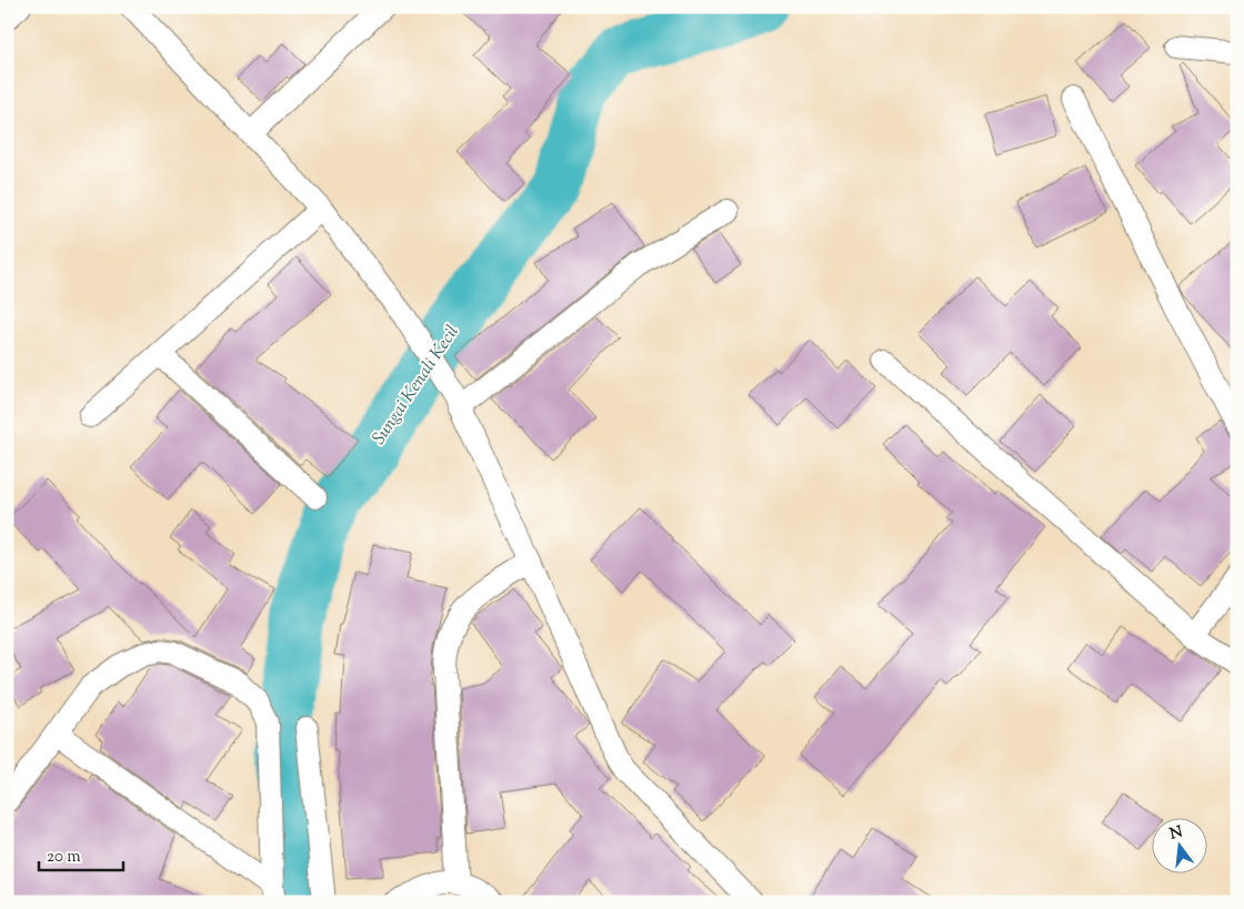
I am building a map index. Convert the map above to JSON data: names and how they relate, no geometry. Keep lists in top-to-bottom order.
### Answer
{
  "water": ["Sungai Kenali Kecil"],
  "scale_bar": "20 m",
  "north": "top"
}
